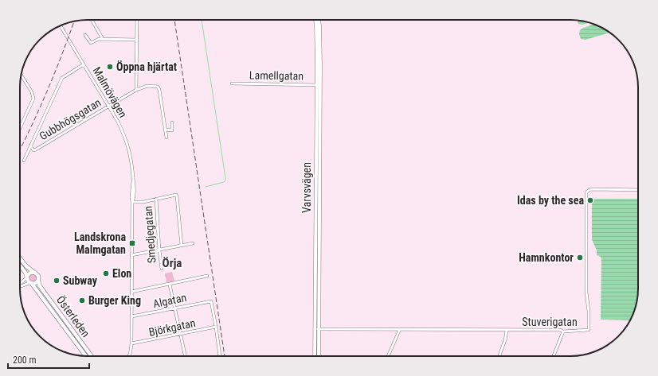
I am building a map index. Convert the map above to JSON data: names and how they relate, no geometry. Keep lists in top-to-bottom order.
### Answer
{
  "streets": {
    "main road": ["Varvsvägen", "Österleden"],
    "street": [
      "Lamellgatan",
      "Malmövägen",
      "Gubbhögsgatan",
      "Smedjegatan",
      "Algatan",
      "Stuverigatan",
      "Björkgatan"
    ]
  },
  "crossings": [
    ["Lamellgatan", "Varvsvägen"],
    ["Malmövägen", "Gubbhögsgatan"],
    ["Malmövägen", "Algatan"],
    ["Malmövägen", "Björkgatan"],
    ["Varvsvägen", "Stuverigatan"],
    ["Algatan", "Björkgatan"]
  ],
  "districts": ["Örja"],
  "places": {
    "other": [
      "Öppna hjärtat",
      "Idas by the sea",
      "Hamnkontor",
      "Elon",
      "Subway",
      "Burger King"
    ],
    "transit": ["Landskrona Malmgatan"]
  },
  "scale_bar": "200 m"
}
